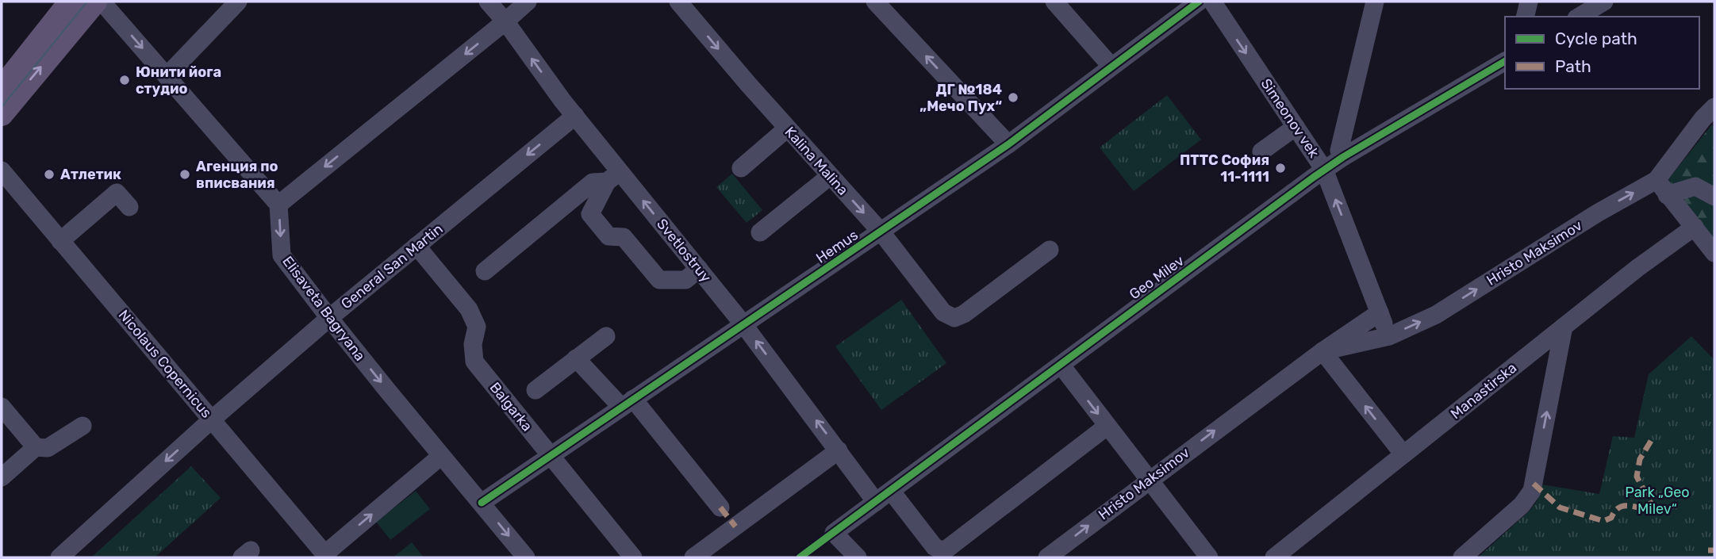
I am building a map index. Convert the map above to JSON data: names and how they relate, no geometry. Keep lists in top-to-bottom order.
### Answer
{
  "streets": {
    "street": [
      "Simeonov vek",
      "Kalina Malina",
      "Hemus",
      "Svetlostruy",
      "Hristo Maksimov",
      "General San Martin",
      "Geo Milev",
      "Elisaveta Bagryana",
      "Nicolaus Copernicus",
      "Manastirska",
      "Balgarka"
    ]
  },
  "crossings": [
    ["Simeonov vek", "Hristo Maksimov"],
    ["Simeonov vek", "Geo Milev"],
    ["Kalina Malina", "Hemus"],
    ["Hemus", "Svetlostruy"],
    ["Hemus", "Elisaveta Bagryana"],
    ["Hemus", "Balgarka"],
    ["Svetlostruy", "General San Martin"],
    ["Svetlostruy", "Geo Milev"],
    ["General San Martin", "Elisaveta Bagryana"],
    ["General San Martin", "Nicolaus Copernicus"],
    ["General San Martin", "Balgarka"]
  ],
  "one_way": ["Hristo Maksimov", "Elisaveta Bagryana"],
  "parks": ["Park „Geo Milev“"],
  "places": [
    "Юнити йога студио",
    "ДГ №184 „Мечо Пух“",
    "ПТТС София 11-1111",
    "Атлетик",
    "Агенция по вписвания"
  ],
  "legend": ["Cycle path", "Path"]
}
